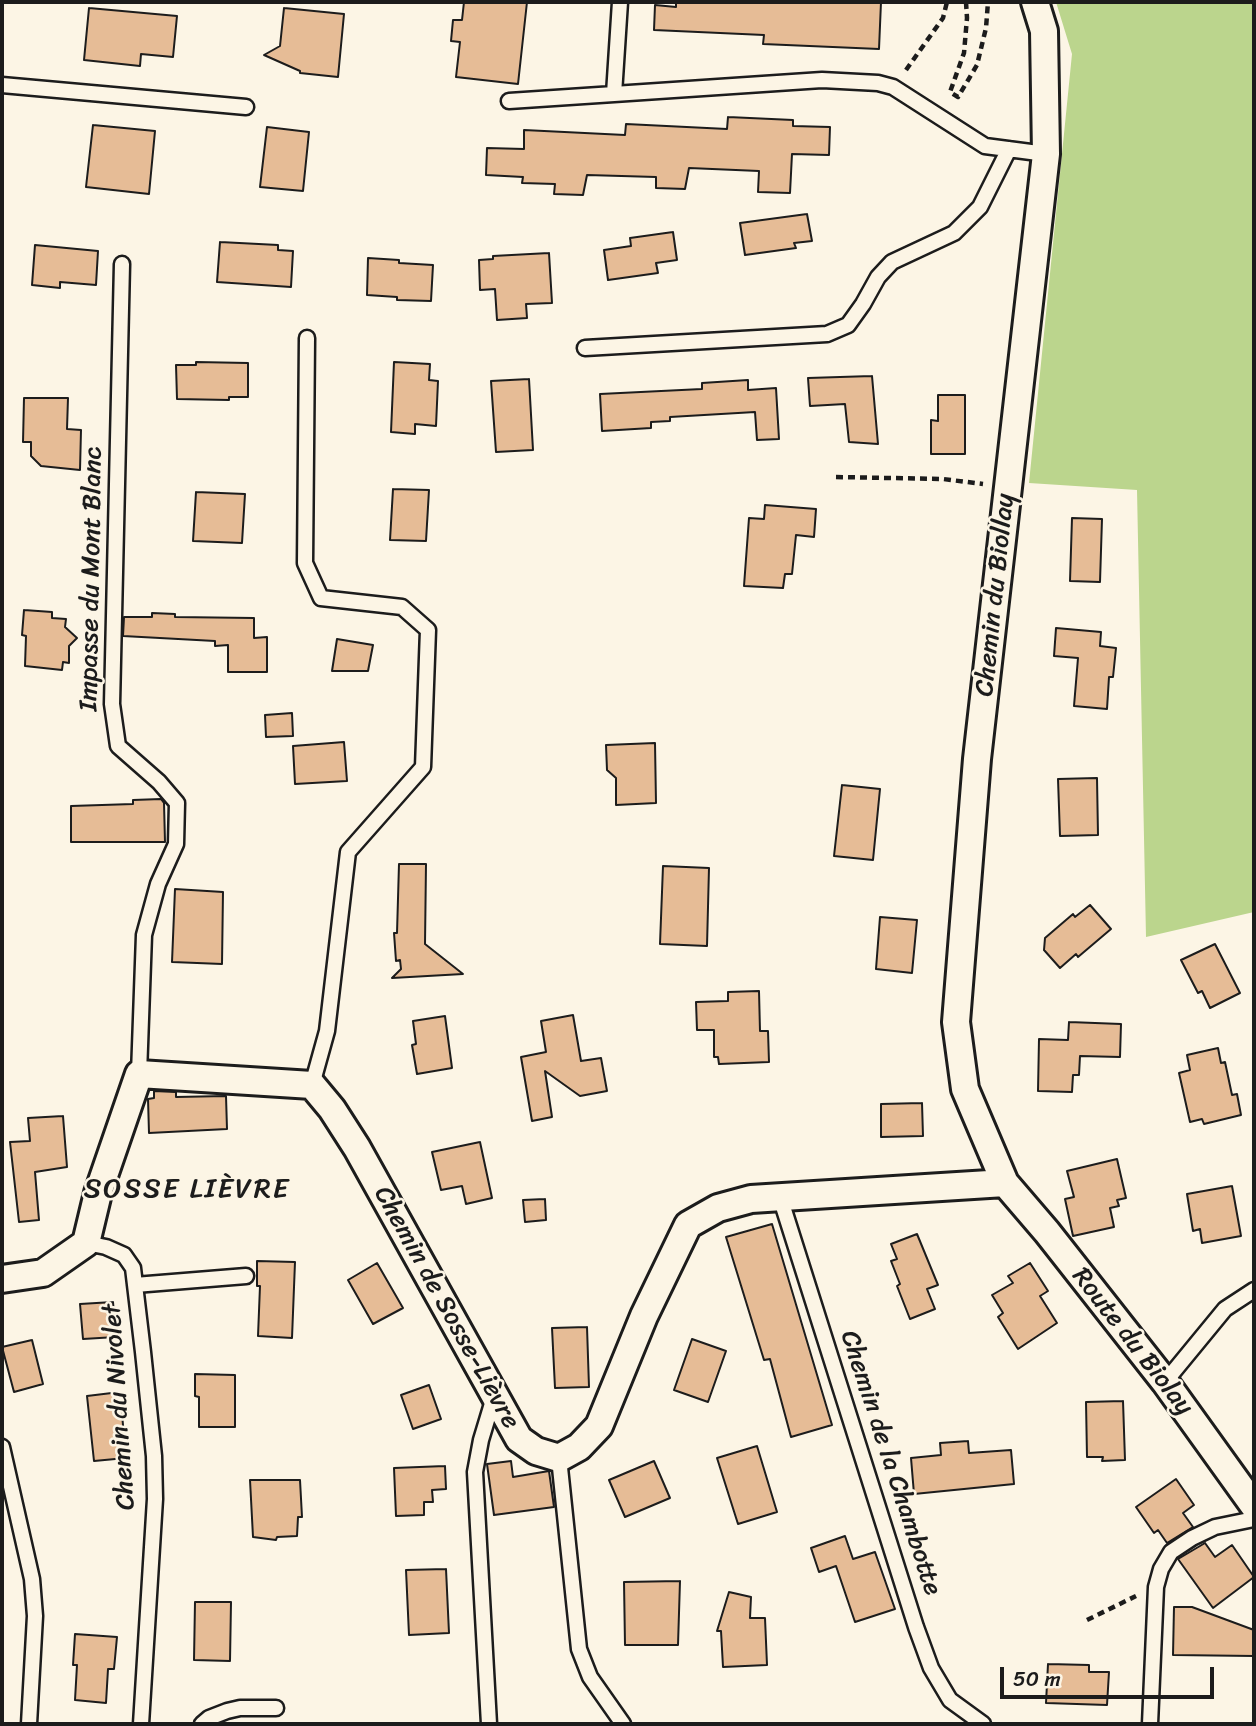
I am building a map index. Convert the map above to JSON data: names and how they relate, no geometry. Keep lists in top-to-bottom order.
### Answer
{
  "streets": {
    "street": ["Chemin du Biollay", "Chemin de Sosse-Lièvre", "Route du Biolay"],
    "lane": ["Impasse du Mont Blanc", "Chemin du Nivolet", "Chemin de la Chambotte"]
  },
  "crossings": [
    ["Chemin du Biollay", "Route du Biolay"]
  ],
  "districts": ["SOSSE LIÈVRE"],
  "scale_bar": "50 m"
}
